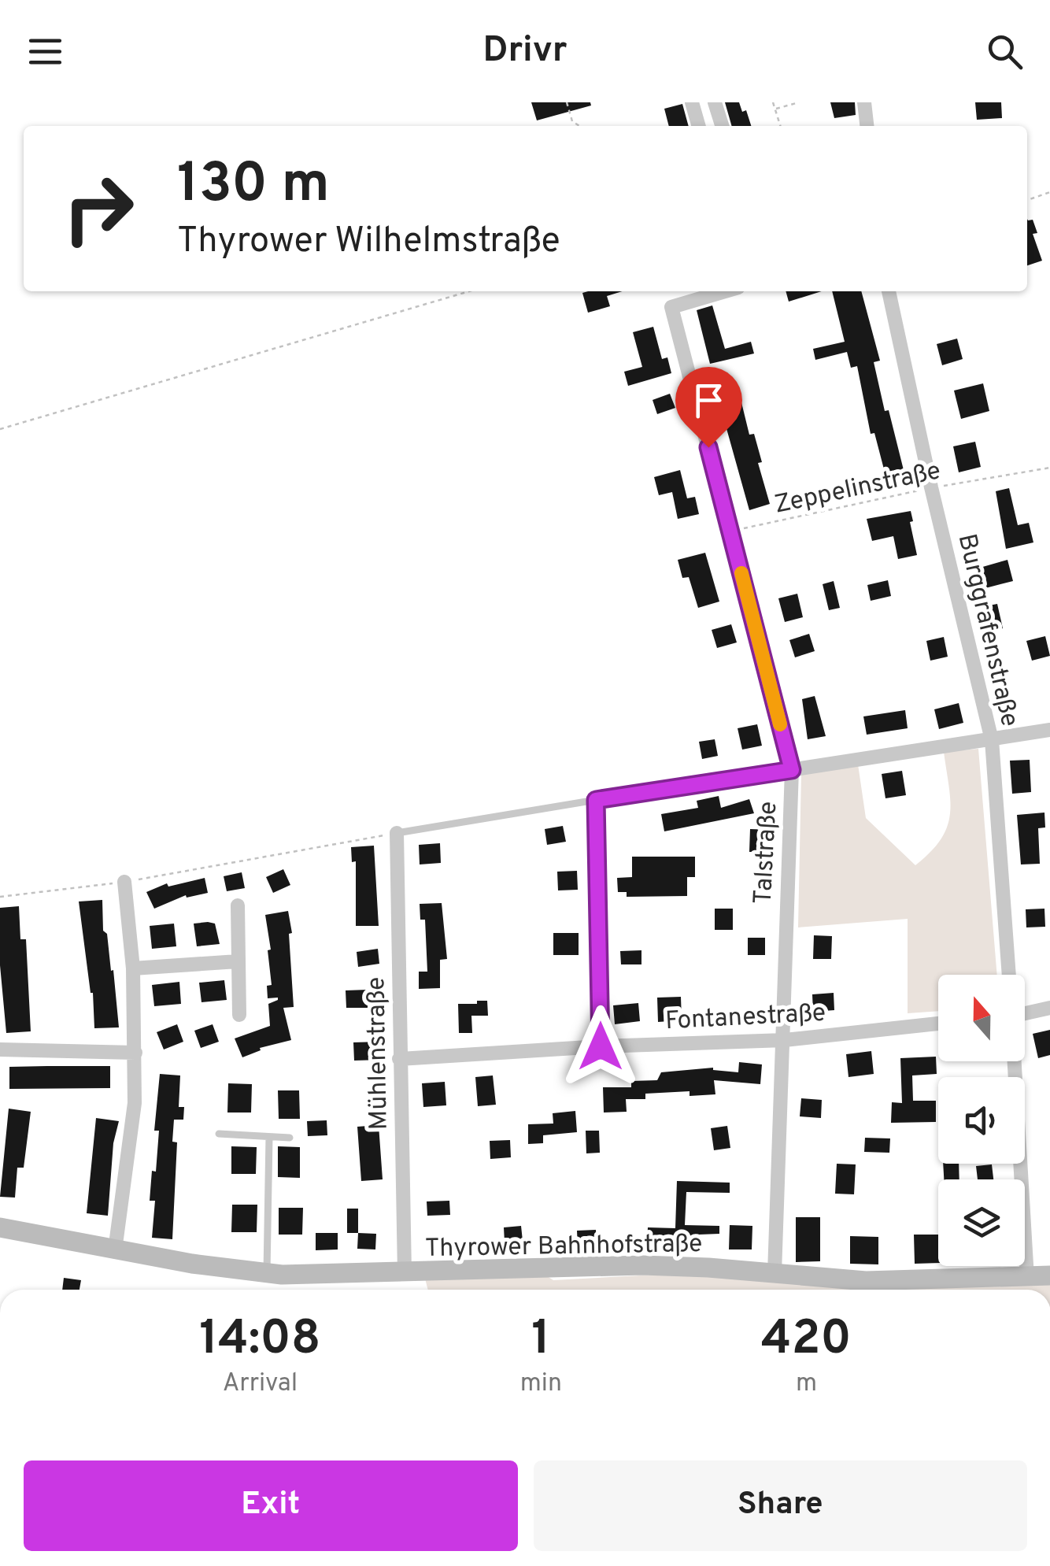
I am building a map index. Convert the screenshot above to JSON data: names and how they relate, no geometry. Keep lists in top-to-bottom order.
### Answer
{
  "streets": {
    "main road": ["Thyrower Bahnhofstraße"],
    "street": [
      "Burggrafenstraße",
      "Talstraße",
      "Fontanestraße",
      "Mühlenstraße"
    ],
    "path": ["Zeppelinstraße"]
  },
  "crossings": [
    ["Zeppelinstraße", "Burggrafenstraße"],
    ["Zeppelinstraße", "Talstraße"],
    ["Talstraße", "Fontanestraße"],
    ["Talstraße", "Thyrower Bahnhofstraße"],
    ["Fontanestraße", "Mühlenstraße"],
    ["Mühlenstraße", "Thyrower Bahnhofstraße"]
  ],
  "north": "top",
  "page": {
    "header": "Drivr",
    "turn": ["130 m", "Thyrower Wilhelmstraße"],
    "eta": [
      "14:08",
      "Arrival",
      "1",
      "min",
      "420",
      "m"
    ],
    "buttons": ["Exit", "Share"]
  }
}
